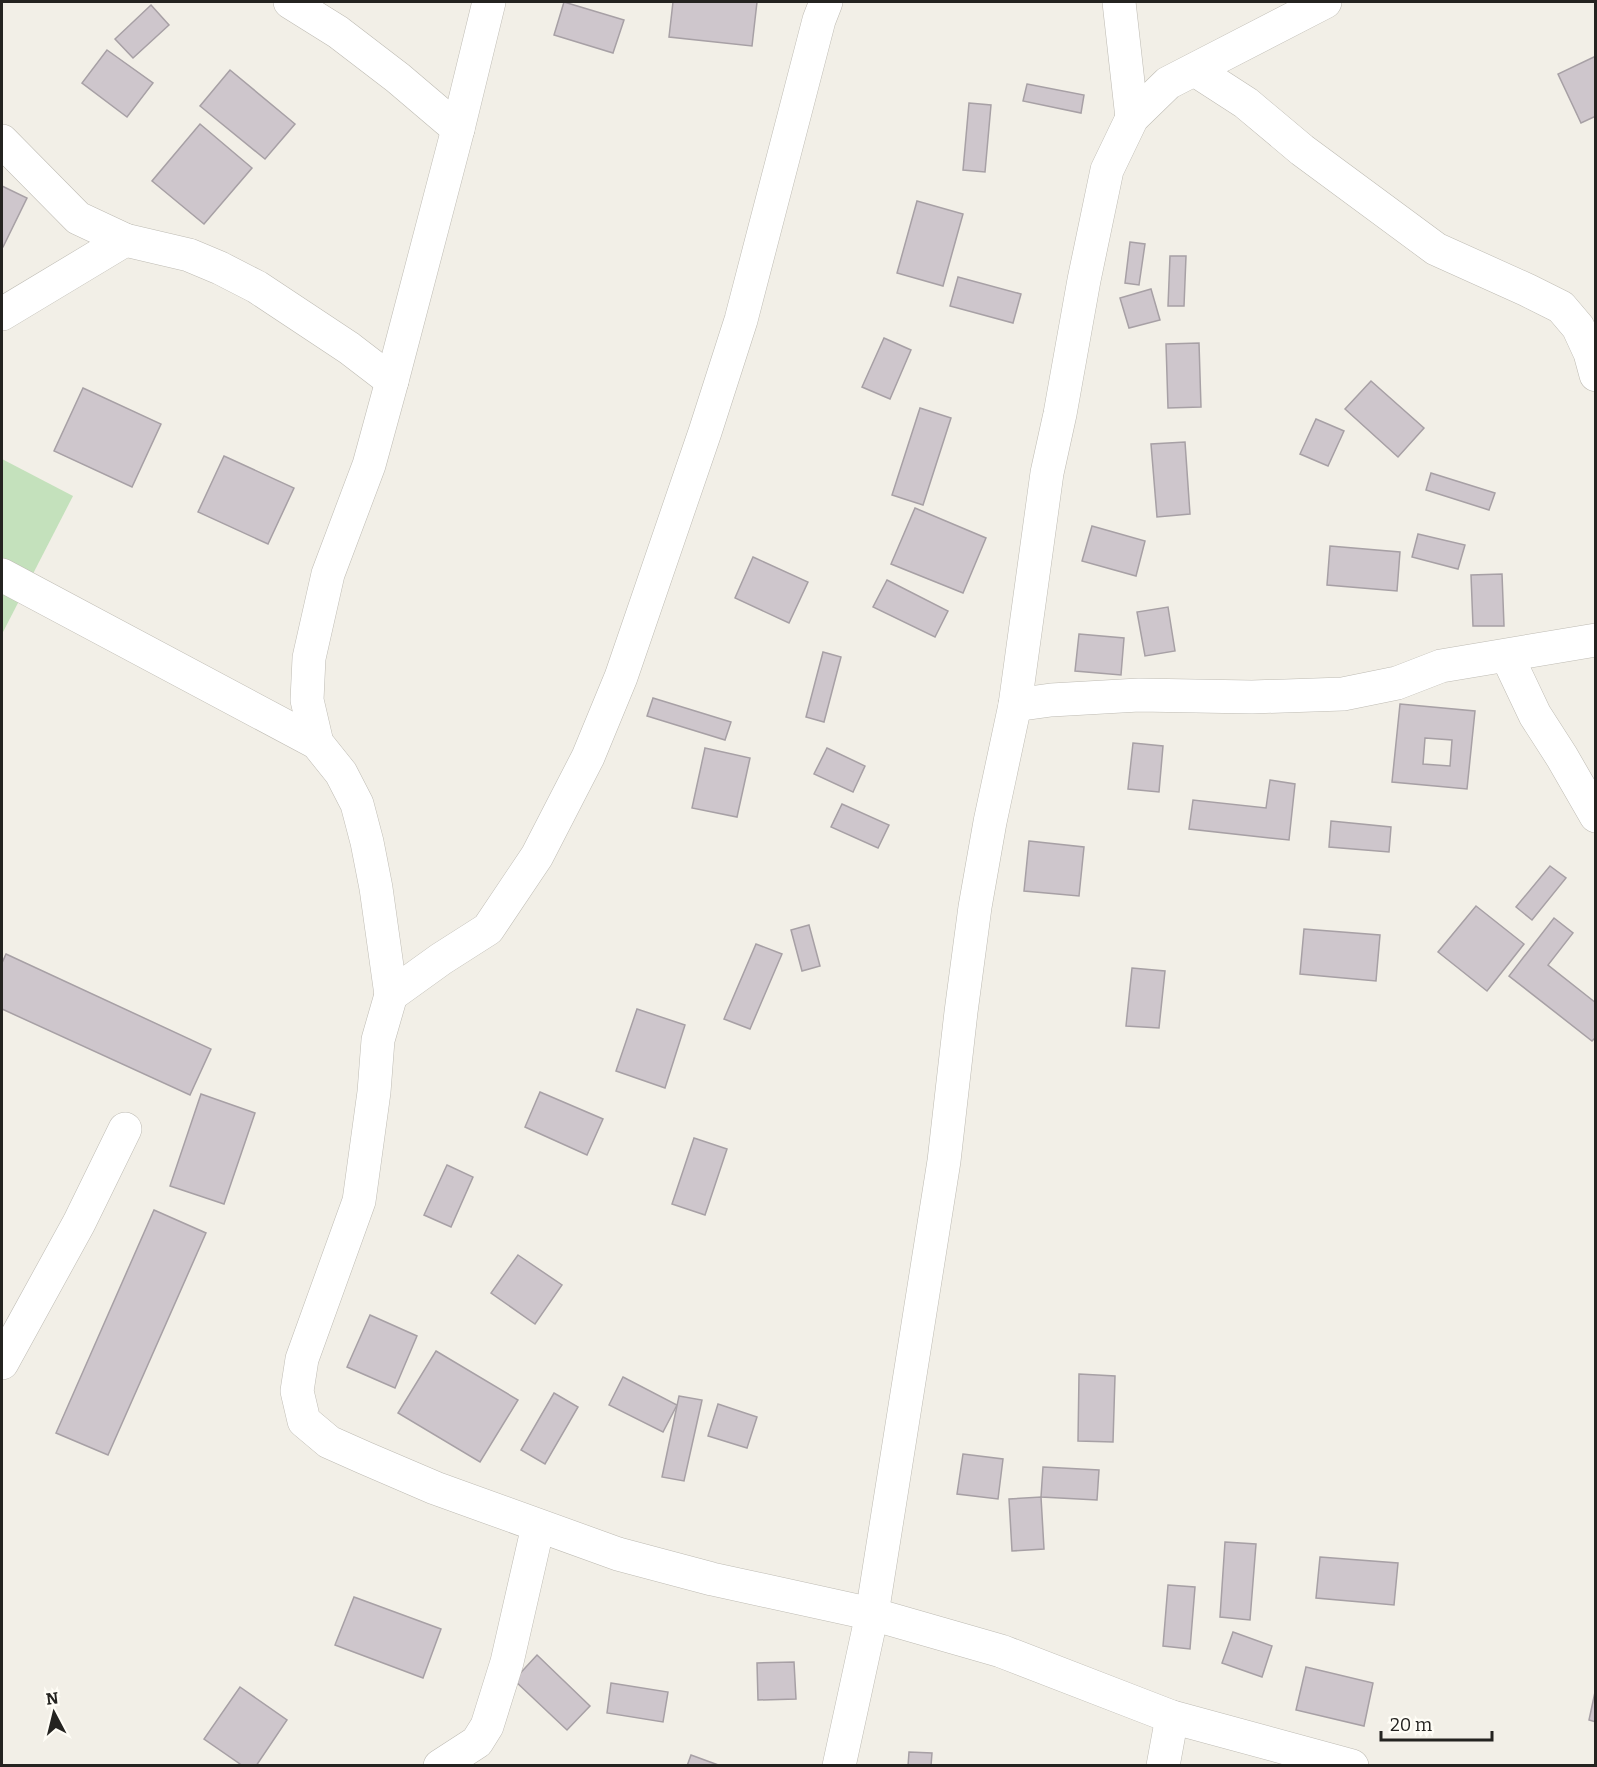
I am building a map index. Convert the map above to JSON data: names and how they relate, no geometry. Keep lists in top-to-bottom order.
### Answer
{
  "scale_bar": "20 m",
  "north": "top"
}
